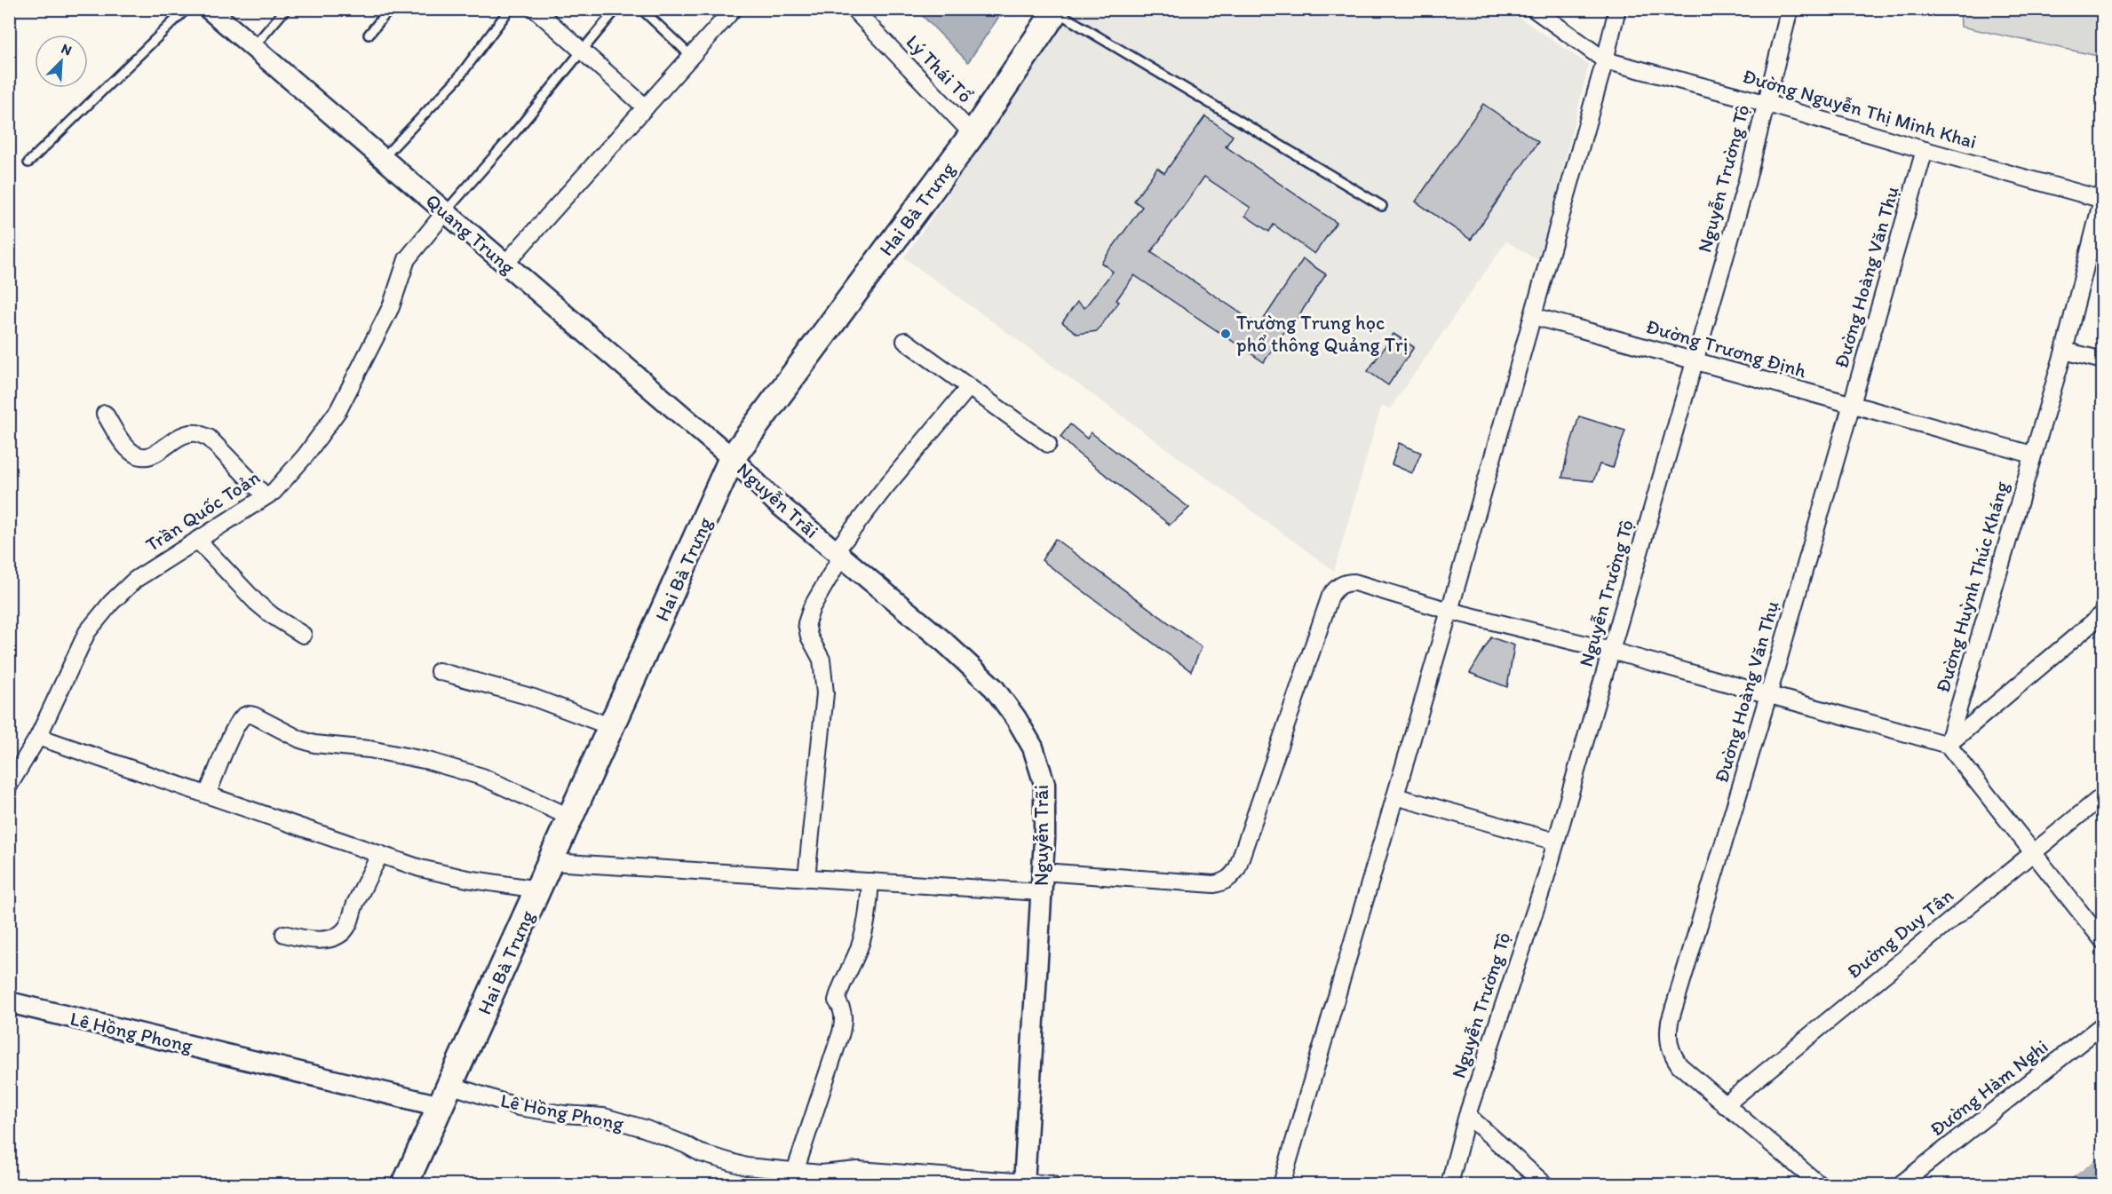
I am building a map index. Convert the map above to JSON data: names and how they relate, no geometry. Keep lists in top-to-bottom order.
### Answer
{
  "streets": {
    "main road": ["Hai Bà Trưng"],
    "street": [
      "Lý Thái Tổ",
      "Đường Nguyễn Thị Minh Khai",
      "Nguyễn Trường Tộ",
      "Quang Trung",
      "Đường Hoàng Văn Thụ",
      "Đường Trương Định",
      "Nguyễn Trãi",
      "Trần Quốc Toản",
      "Đường Huỳnh Thúc Kháng",
      "Đường Duy Tân",
      "Lê Hồng Phong",
      "Đường Hàm Nghi"
    ]
  },
  "crossings": [
    ["Lý Thái Tổ", "Hai Bà Trưng"],
    ["Đường Nguyễn Thị Minh Khai", "Nguyễn Trường Tộ"],
    ["Đường Nguyễn Thị Minh Khai", "Đường Hoàng Văn Thụ"],
    ["Đường Nguyễn Thị Minh Khai", "Đường Huỳnh Thúc Kháng"],
    ["Nguyễn Trường Tộ", "Đường Trương Định"],
    ["Hai Bà Trưng", "Quang Trung"],
    ["Hai Bà Trưng", "Nguyễn Trãi"],
    ["Hai Bà Trưng", "Lê Hồng Phong"],
    ["Quang Trung", "Nguyễn Trãi"],
    ["Quang Trung", "Trần Quốc Toản"],
    ["Đường Hoàng Văn Thụ", "Đường Trương Định"],
    ["Đường Hoàng Văn Thụ", "Đường Duy Tân"],
    ["Đường Trương Định", "Đường Huỳnh Thúc Kháng"],
    ["Nguyễn Trãi", "Lê Hồng Phong"]
  ],
  "places": ["Trường Trung học phổ thông Quảng Trị"],
  "north": "top right"
}
